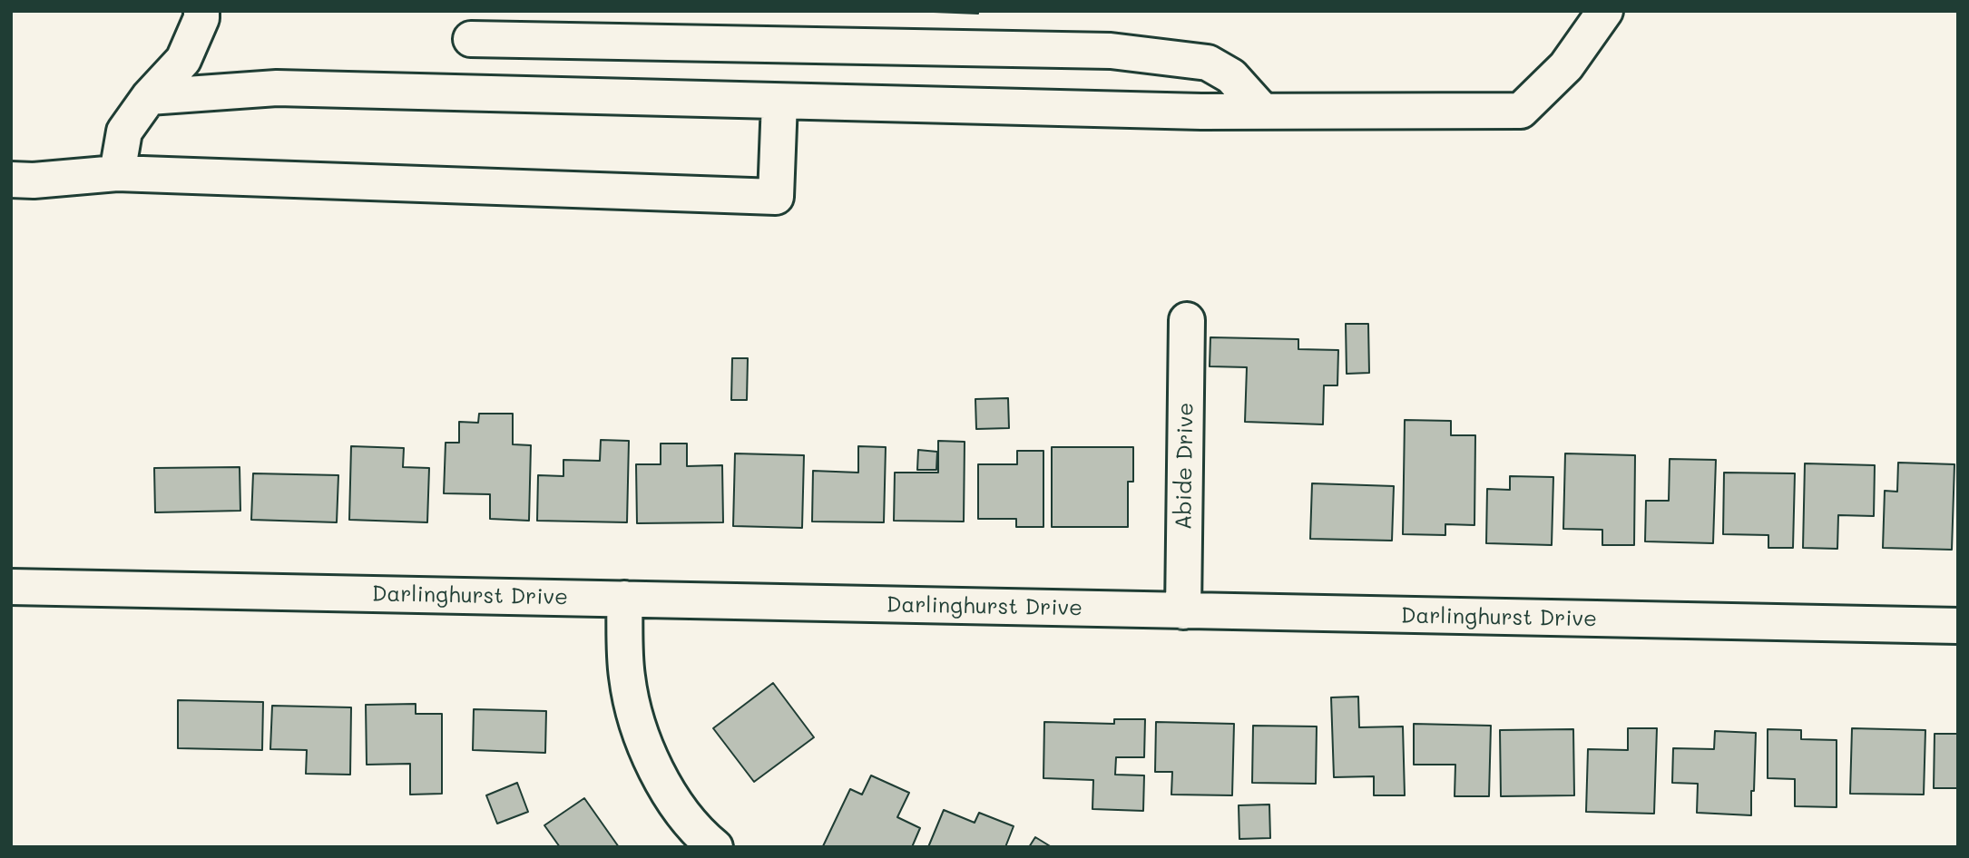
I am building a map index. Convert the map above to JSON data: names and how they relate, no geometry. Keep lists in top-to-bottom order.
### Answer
{
  "streets": {
    "street": ["Abide Drive", "Darlinghurst Drive"]
  },
  "crossings": [
    ["Abide Drive", "Darlinghurst Drive"]
  ]
}
